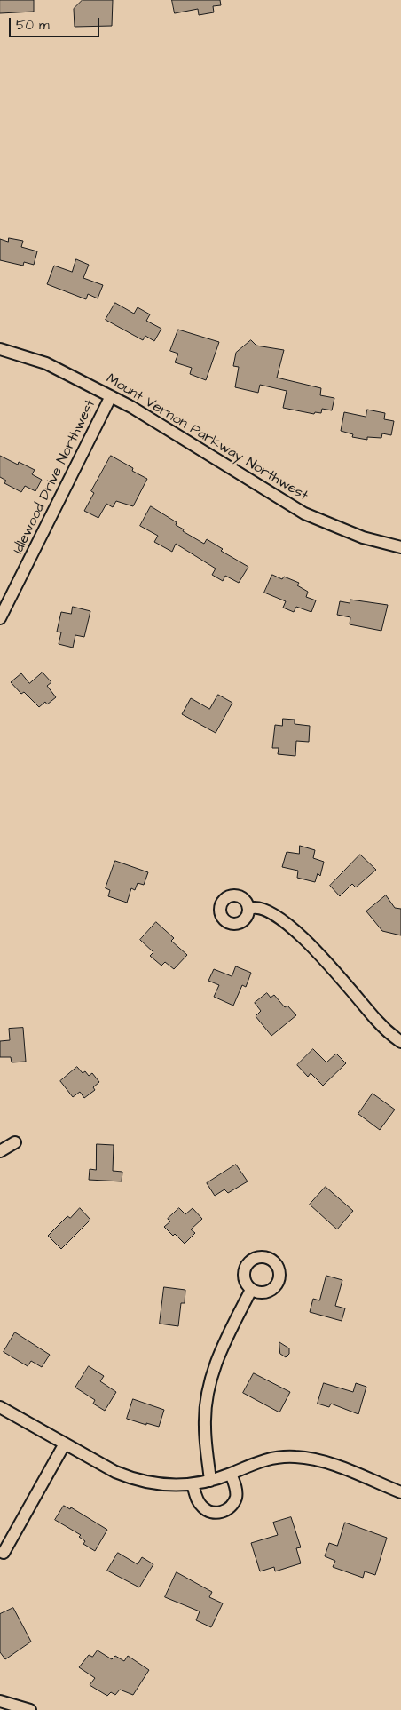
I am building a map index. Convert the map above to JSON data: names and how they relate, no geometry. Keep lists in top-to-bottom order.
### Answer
{
  "streets": {
    "street": ["Mount Vernon Parkway Northwest", "Idlewood Drive Northwest"]
  },
  "crossings": [
    ["Mount Vernon Parkway Northwest", "Idlewood Drive Northwest"]
  ],
  "scale_bar": "50 m"
}
